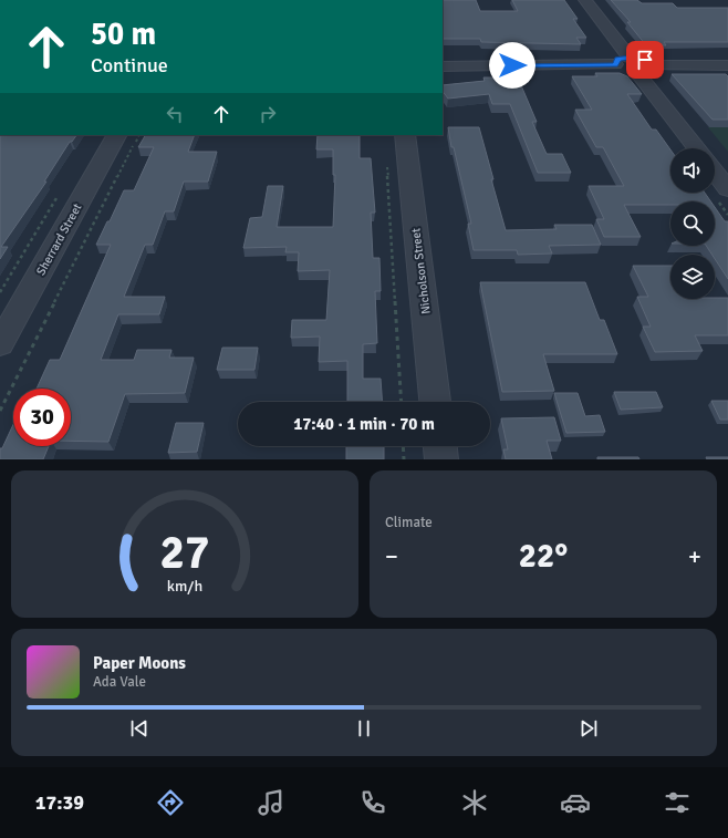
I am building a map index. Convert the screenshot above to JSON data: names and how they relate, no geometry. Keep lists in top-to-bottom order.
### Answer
{
  "streets": {
    "street": ["Sherrard Street", "Nicholson Street"]
  },
  "page": {
    "turn": ["50 m", "Continue"],
    "limit": "30",
    "trip": "17:40 · 1 min · 70 m",
    "tile": "Climate",
    "heat": ["−", "22°", "+"],
    "song": ["Paper Moons", "Ada Vale"],
    "tabs": "17:39",
    "gauge": ["27", "km/h"]
  }
}
